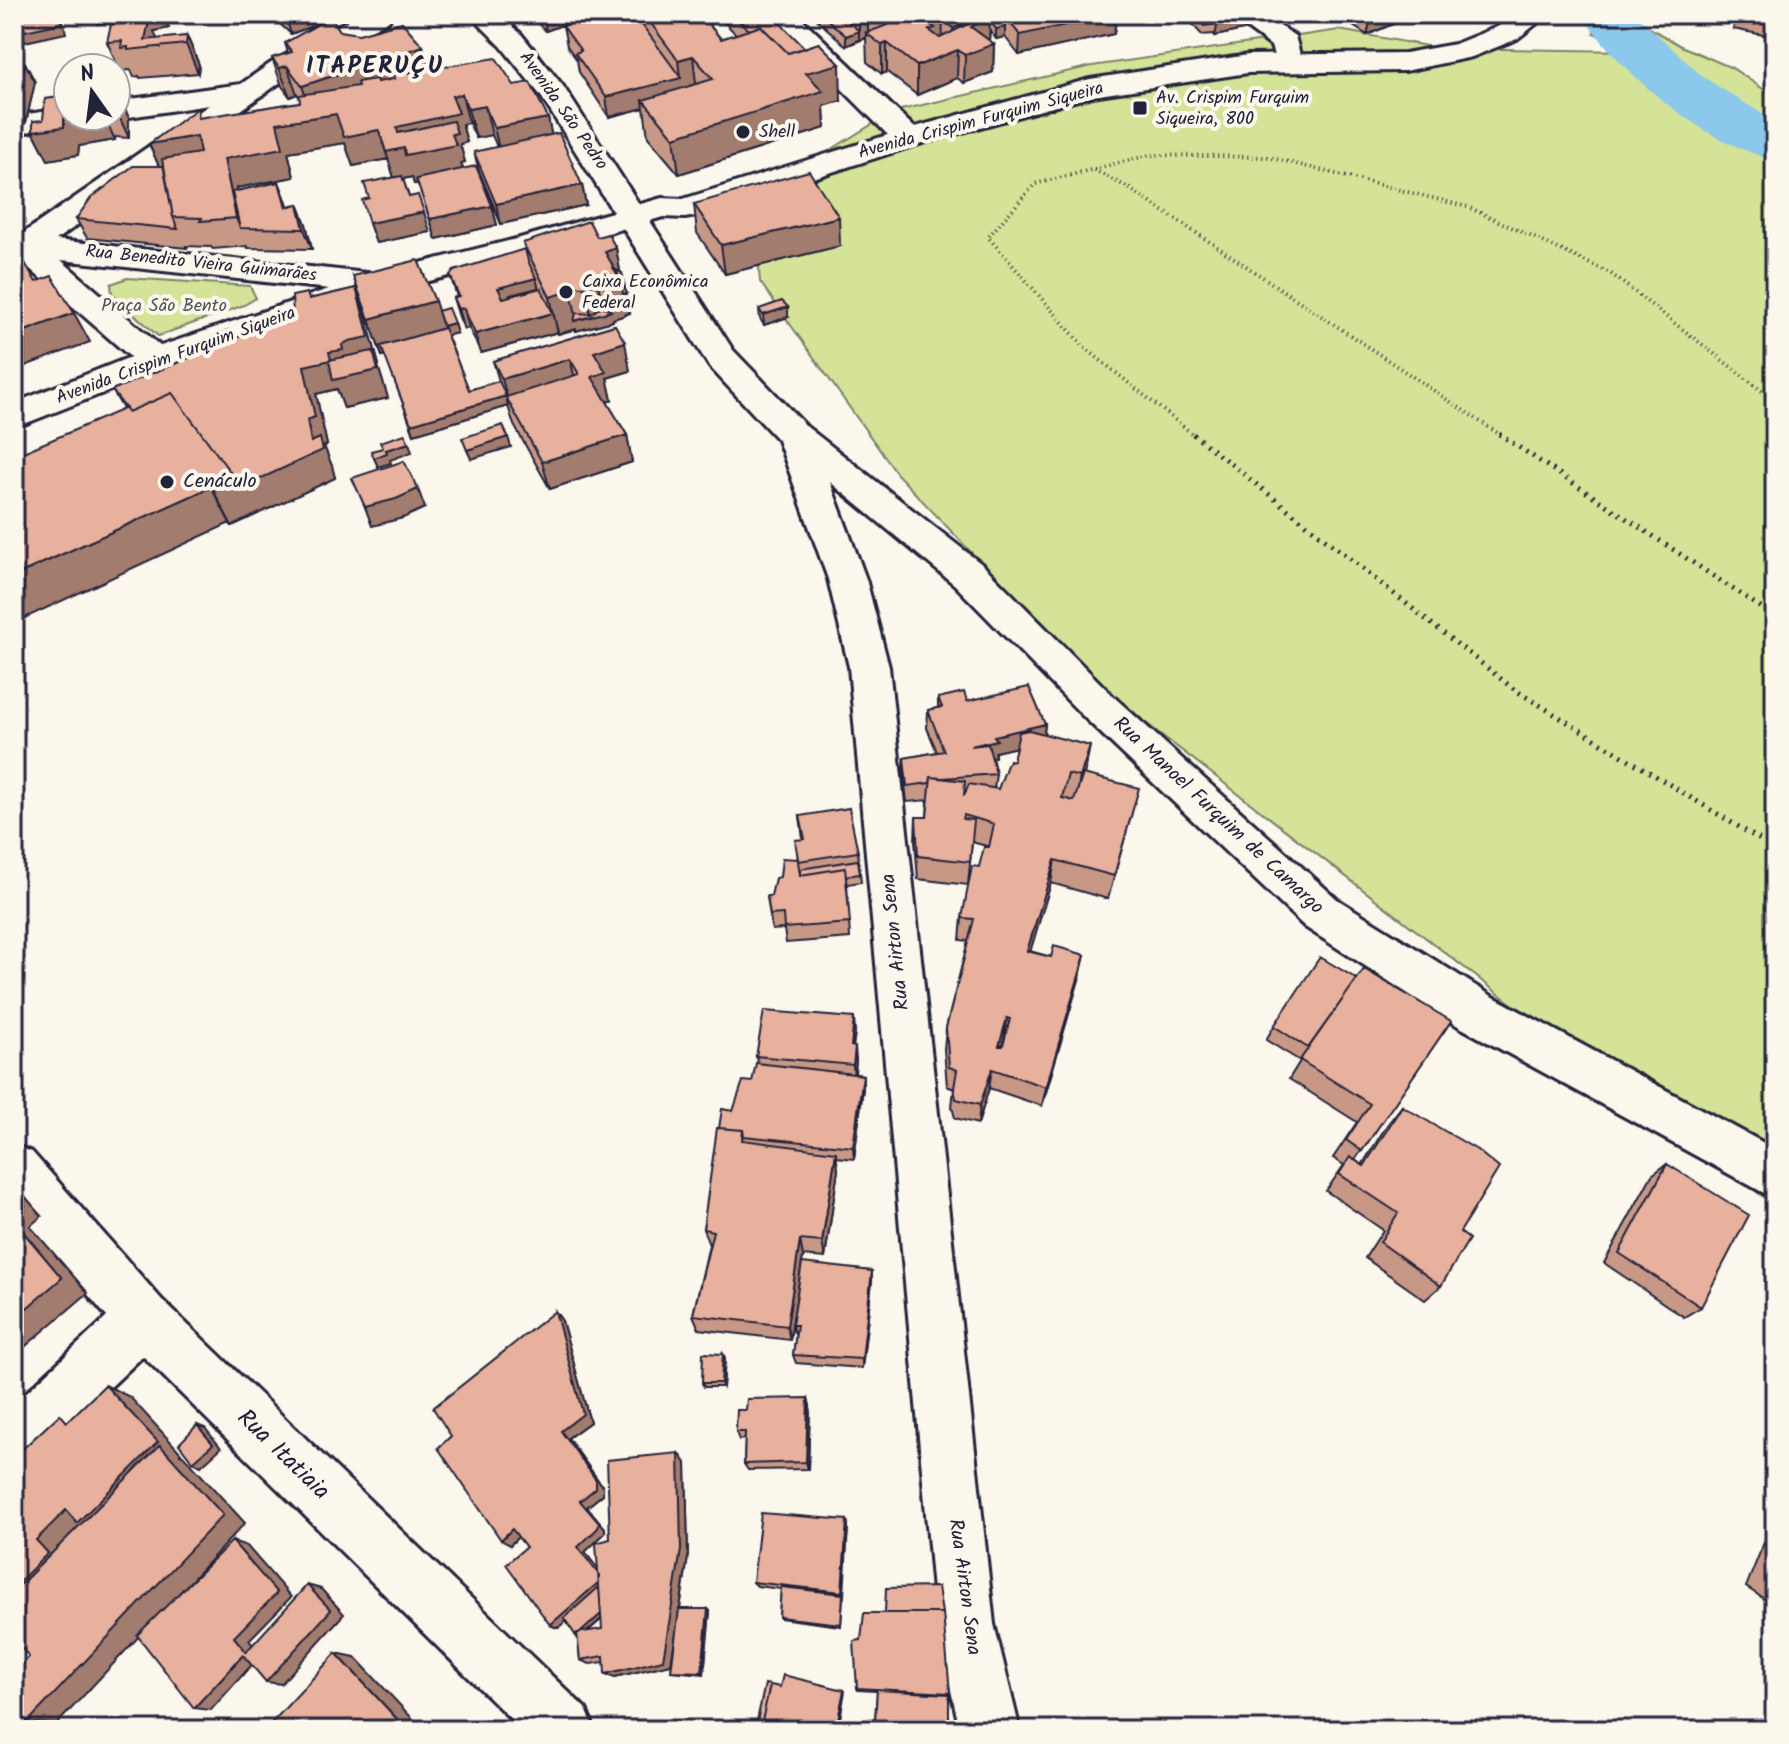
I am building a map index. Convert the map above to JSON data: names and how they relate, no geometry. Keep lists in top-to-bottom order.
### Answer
{
  "streets": {
    "street": [
      "Avenida São Pedro",
      "Avenida Crispim Furquim Siqueira",
      "Rua Benedito Vieira Guimarães",
      "Rua Manoel Furquim de Camargo",
      "Rua Airton Sena",
      "Rua Itatiaia"
    ]
  },
  "crossings": [
    ["Avenida São Pedro", "Avenida Crispim Furquim Siqueira"],
    ["Avenida São Pedro", "Rua Airton Sena"],
    ["Avenida Crispim Furquim Siqueira", "Rua Benedito Vieira Guimarães"],
    ["Avenida Crispim Furquim Siqueira", "Rua Airton Sena"],
    ["Rua Manoel Furquim de Camargo", "Rua Airton Sena"]
  ],
  "districts": ["ITAPERUÇU"],
  "parks": ["Praça São Bento"],
  "places": {
    "transit": ["Av. Crispim Furquim Siqueira, 800"],
    "other": ["Shell", "Caixa Econômica Federal", "Cenáculo"]
  },
  "north": "top"
}
